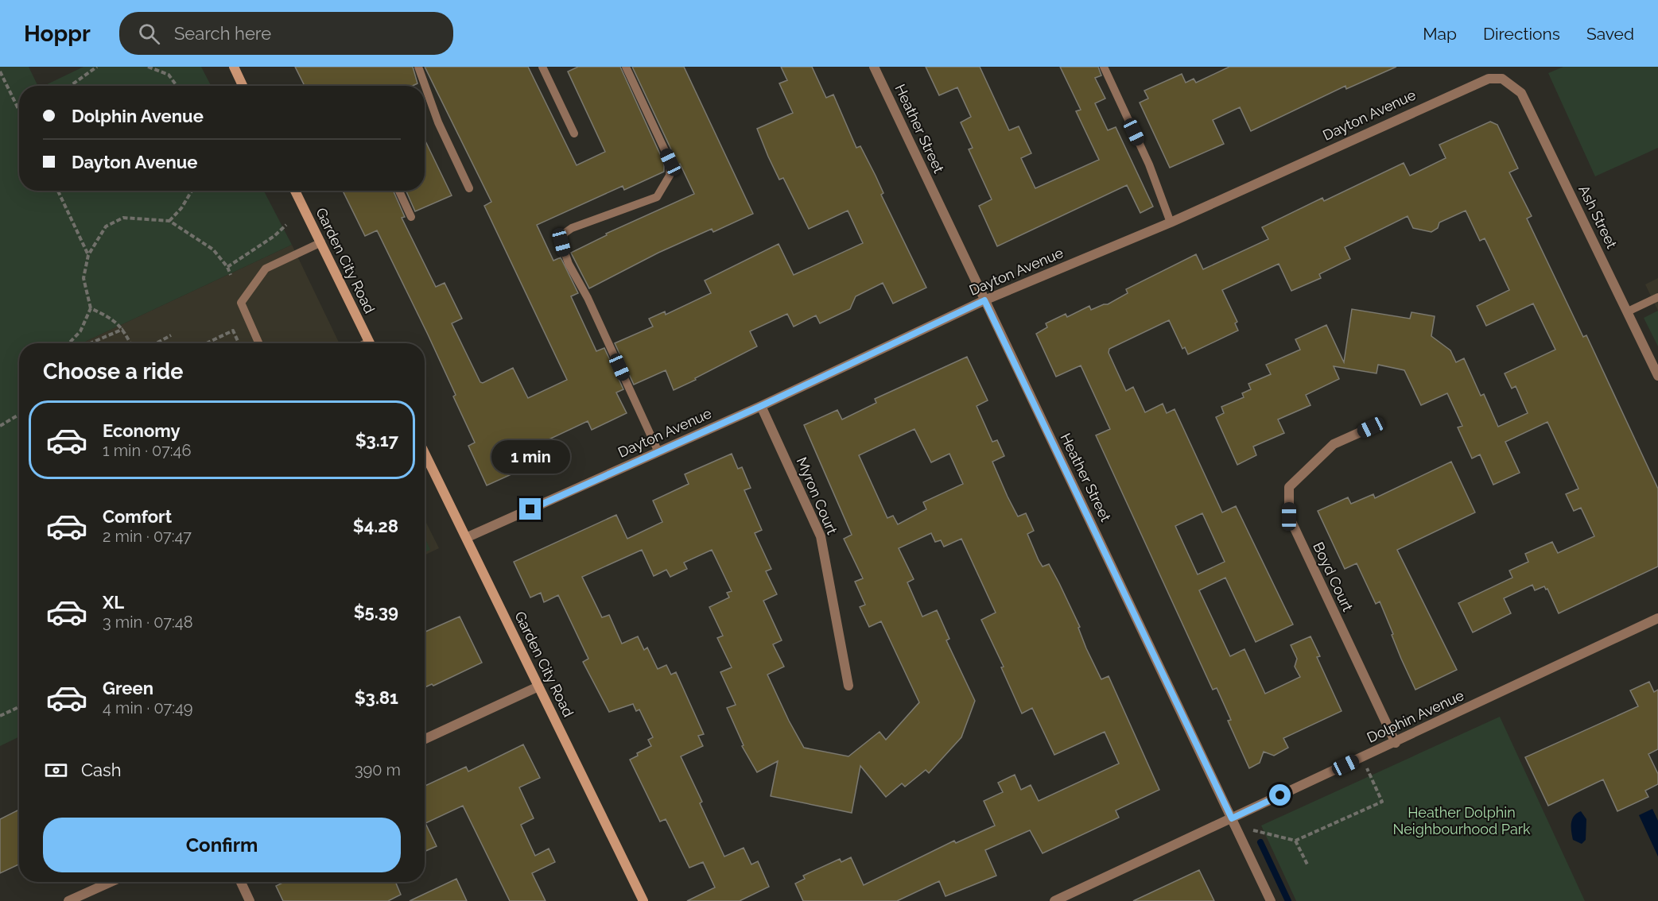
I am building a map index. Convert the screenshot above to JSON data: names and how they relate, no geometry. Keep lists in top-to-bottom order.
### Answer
{
  "streets": {
    "street": [
      "Dayton Avenue",
      "Heather Street",
      "Ash Street",
      "Garden City Road",
      "Myron Court",
      "Boyd Court",
      "Dolphin Avenue"
    ]
  },
  "crossings": [
    ["Dayton Avenue", "Heather Street"],
    ["Dayton Avenue", "Ash Street"],
    ["Dayton Avenue", "Garden City Road"],
    ["Dayton Avenue", "Myron Court"],
    ["Heather Street", "Dolphin Avenue"],
    ["Boyd Court", "Dolphin Avenue"]
  ],
  "parks": ["Heather Dolphin Neighbourhood Park"],
  "page": {
    "header": "Hoppr",
    "search": "Search here",
    "nav": ["Map", "Directions", "Saved"],
    "banner": ["Dolphin Avenue", "Dayton Avenue"],
    "heading": "Choose a ride",
    "list": [
      {
        "name": "Economy",
        "note": "1 min · 07:46",
        "value": "$3.17"
      },
      {
        "name": "Comfort",
        "note": "2 min · 07:47",
        "value": "$4.28"
      },
      {
        "name": "XL",
        "note": "3 min · 07:48",
        "value": "$5.39"
      },
      {
        "name": "Green",
        "note": "4 min · 07:49",
        "value": "$3.81"
      }
    ],
    "bubble": "1 min",
    "pay": ["Cash", "390 m"],
    "buttons": "Confirm"
  }
}
